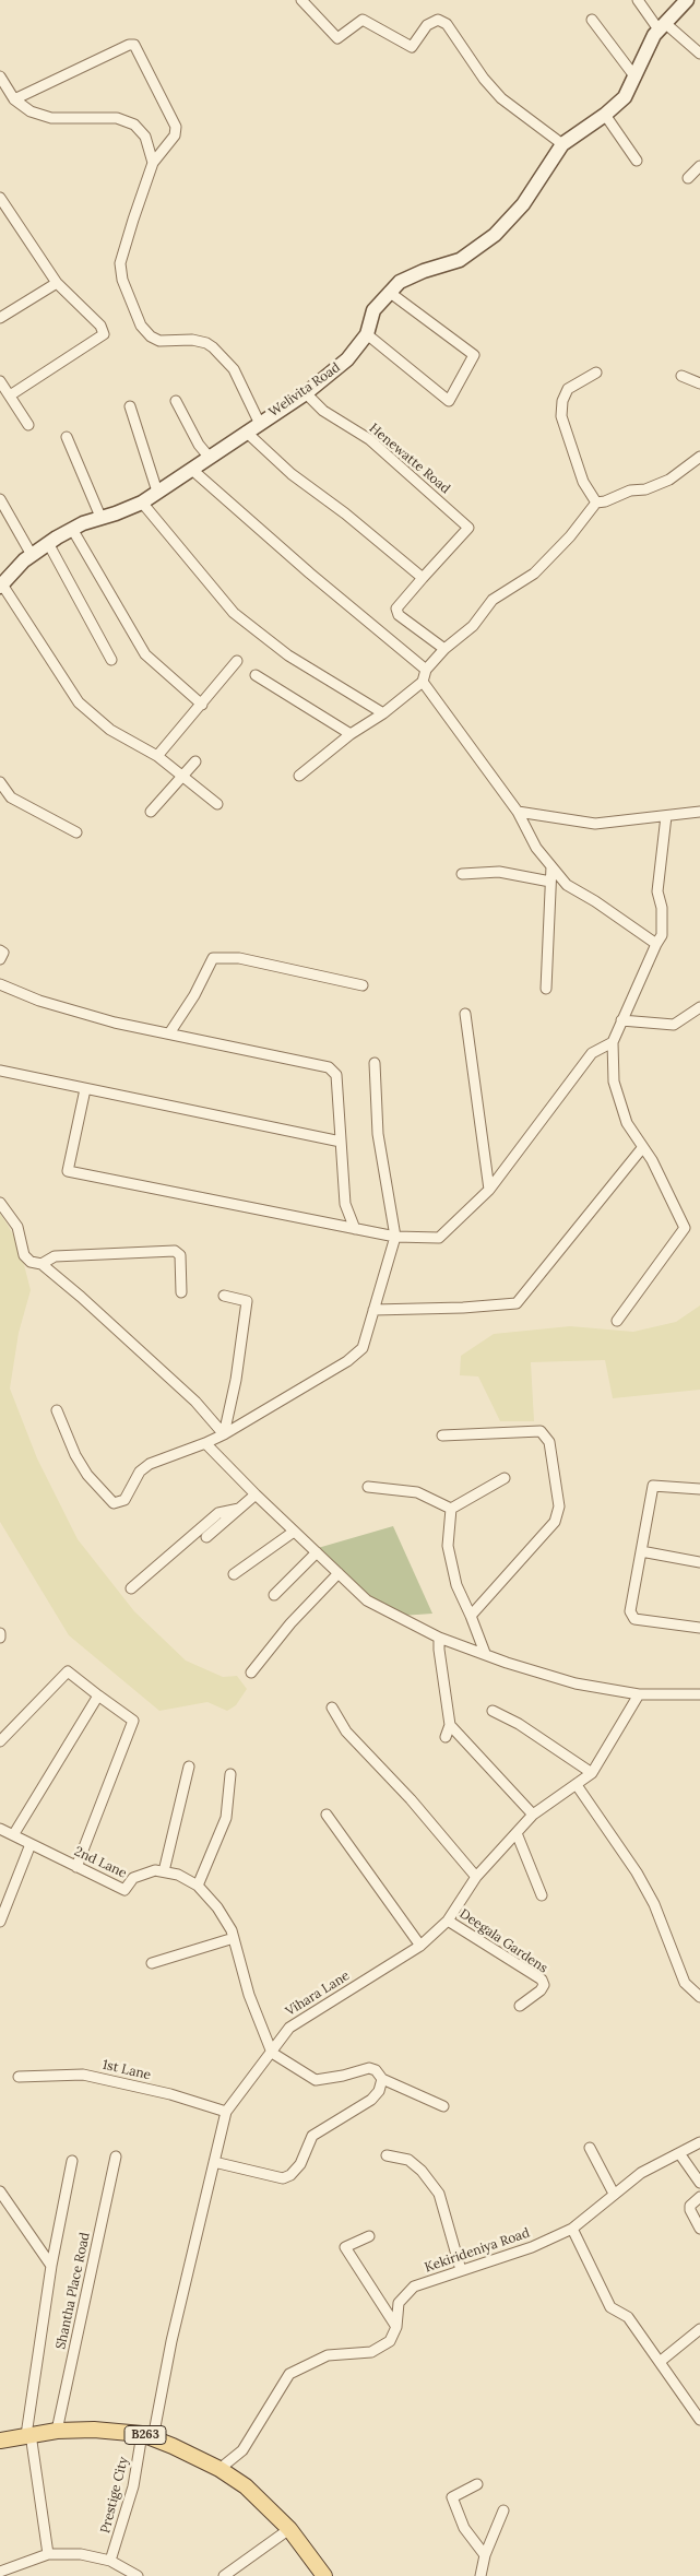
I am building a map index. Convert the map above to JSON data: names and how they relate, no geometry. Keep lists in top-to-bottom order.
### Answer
{
  "streets": {
    "main road": ["B263"],
    "street": [
      "Welivita Road",
      "Henewatte Road",
      "2nd Lane",
      "Deegala Gardens",
      "Vihara Lane",
      "1st Lane",
      "Kekirideniya Road",
      "Shantha Place Road",
      "Prestige City"
    ]
  },
  "crossings": [
    ["Welivita Road", "Henewatte Road"],
    ["Deegala Gardens", "Vihara Lane"],
    ["Vihara Lane", "1st Lane"],
    ["Vihara Lane", "B263"],
    ["Vihara Lane", "Prestige City"],
    ["Kekirideniya Road", "B263"],
    ["Shantha Place Road", "B263"],
    ["B263", "Prestige City"]
  ]
}
